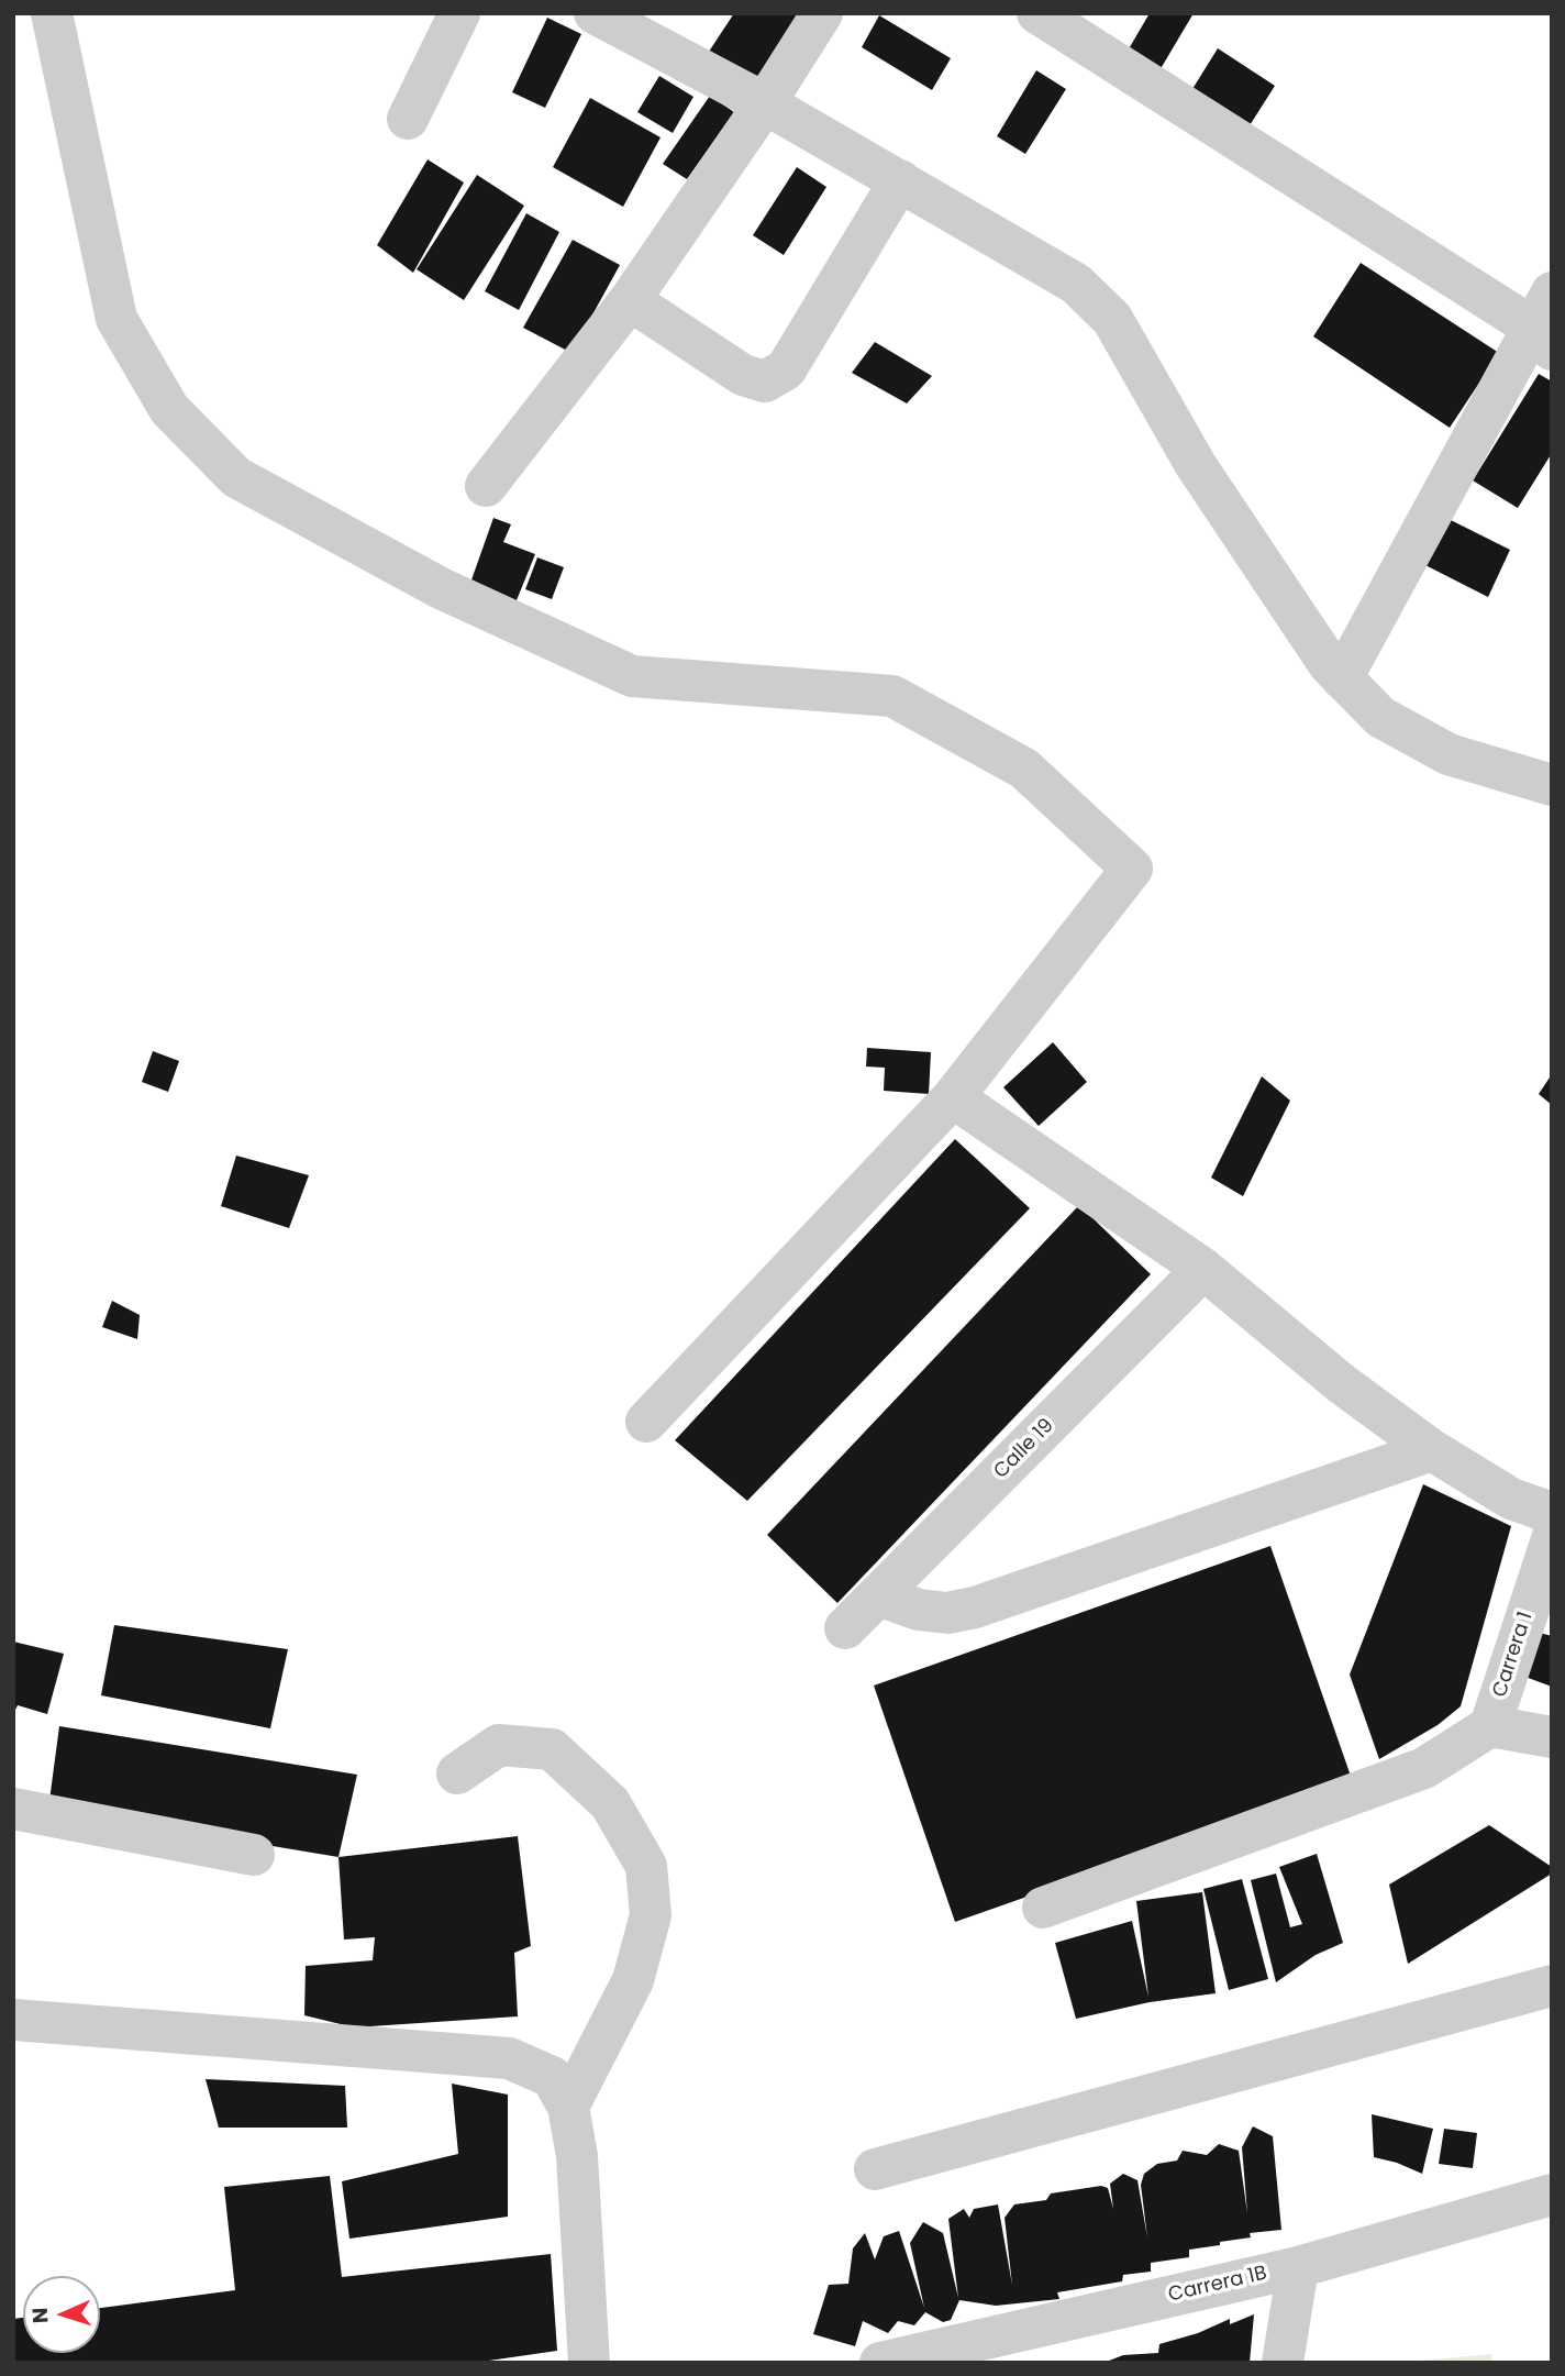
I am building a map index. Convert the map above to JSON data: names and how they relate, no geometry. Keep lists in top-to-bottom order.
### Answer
{
  "streets": {
    "street": ["Calle 19", "Carrera 1", "Carrera 1B"]
  },
  "north": "left"
}
